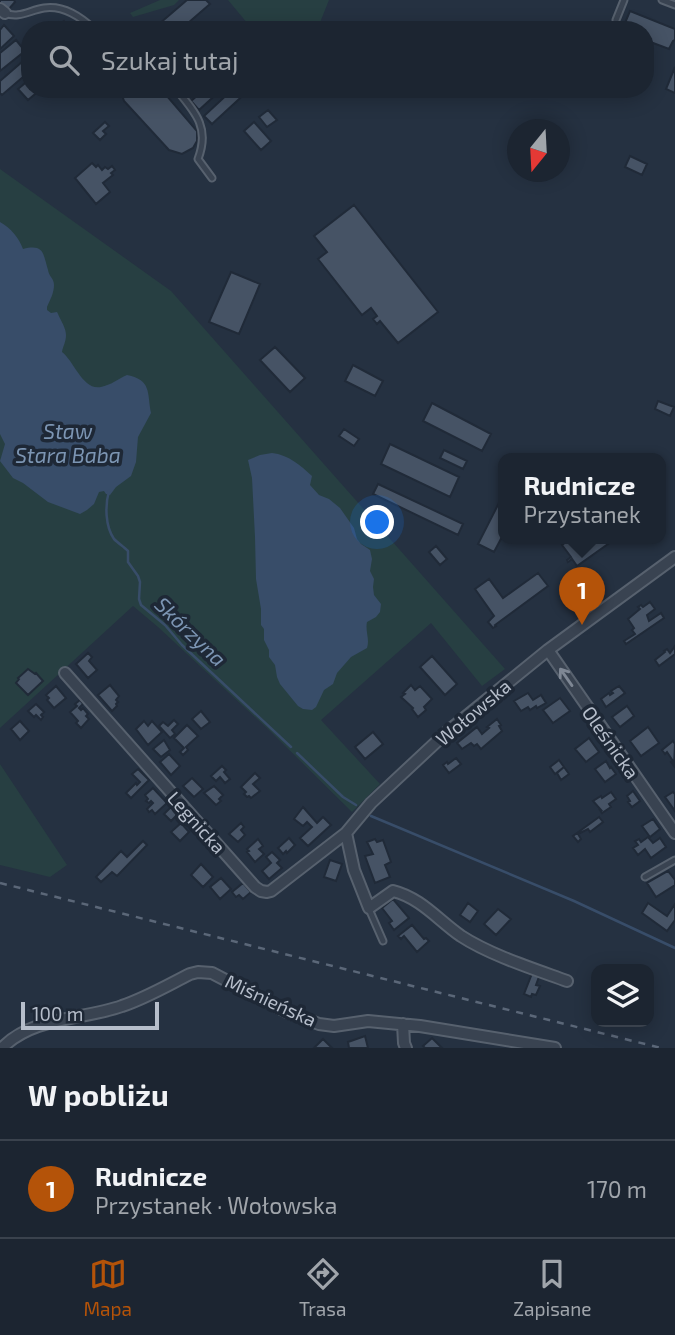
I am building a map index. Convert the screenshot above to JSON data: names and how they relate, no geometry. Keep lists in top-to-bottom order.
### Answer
{
  "streets": {
    "street": [
      "Wołowska",
      "Oleśnicka",
      "Legnicka",
      "Miśnieńska"
    ]
  },
  "crossings": [
    ["Wołowska", "Oleśnicka"],
    ["Wołowska", "Legnicka"]
  ],
  "one_way": ["Oleśnicka"],
  "water": ["Staw Stara Baba", "Skórzyna"],
  "scale_bar": "100 m",
  "north": "bottom",
  "page": {
    "search": "Szukaj tutaj",
    "popup": ["Rudnicze", "Przystanek"],
    "pins": "1",
    "scale": "100 m",
    "heading": "W pobliżu",
    "list": [
      {
        "mark": "1",
        "name": "Rudnicze",
        "note": "Przystanek · Wołowska",
        "value": "170 m"
      }
    ],
    "nav": ["Mapa", "Trasa", "Zapisane"]
  }
}
